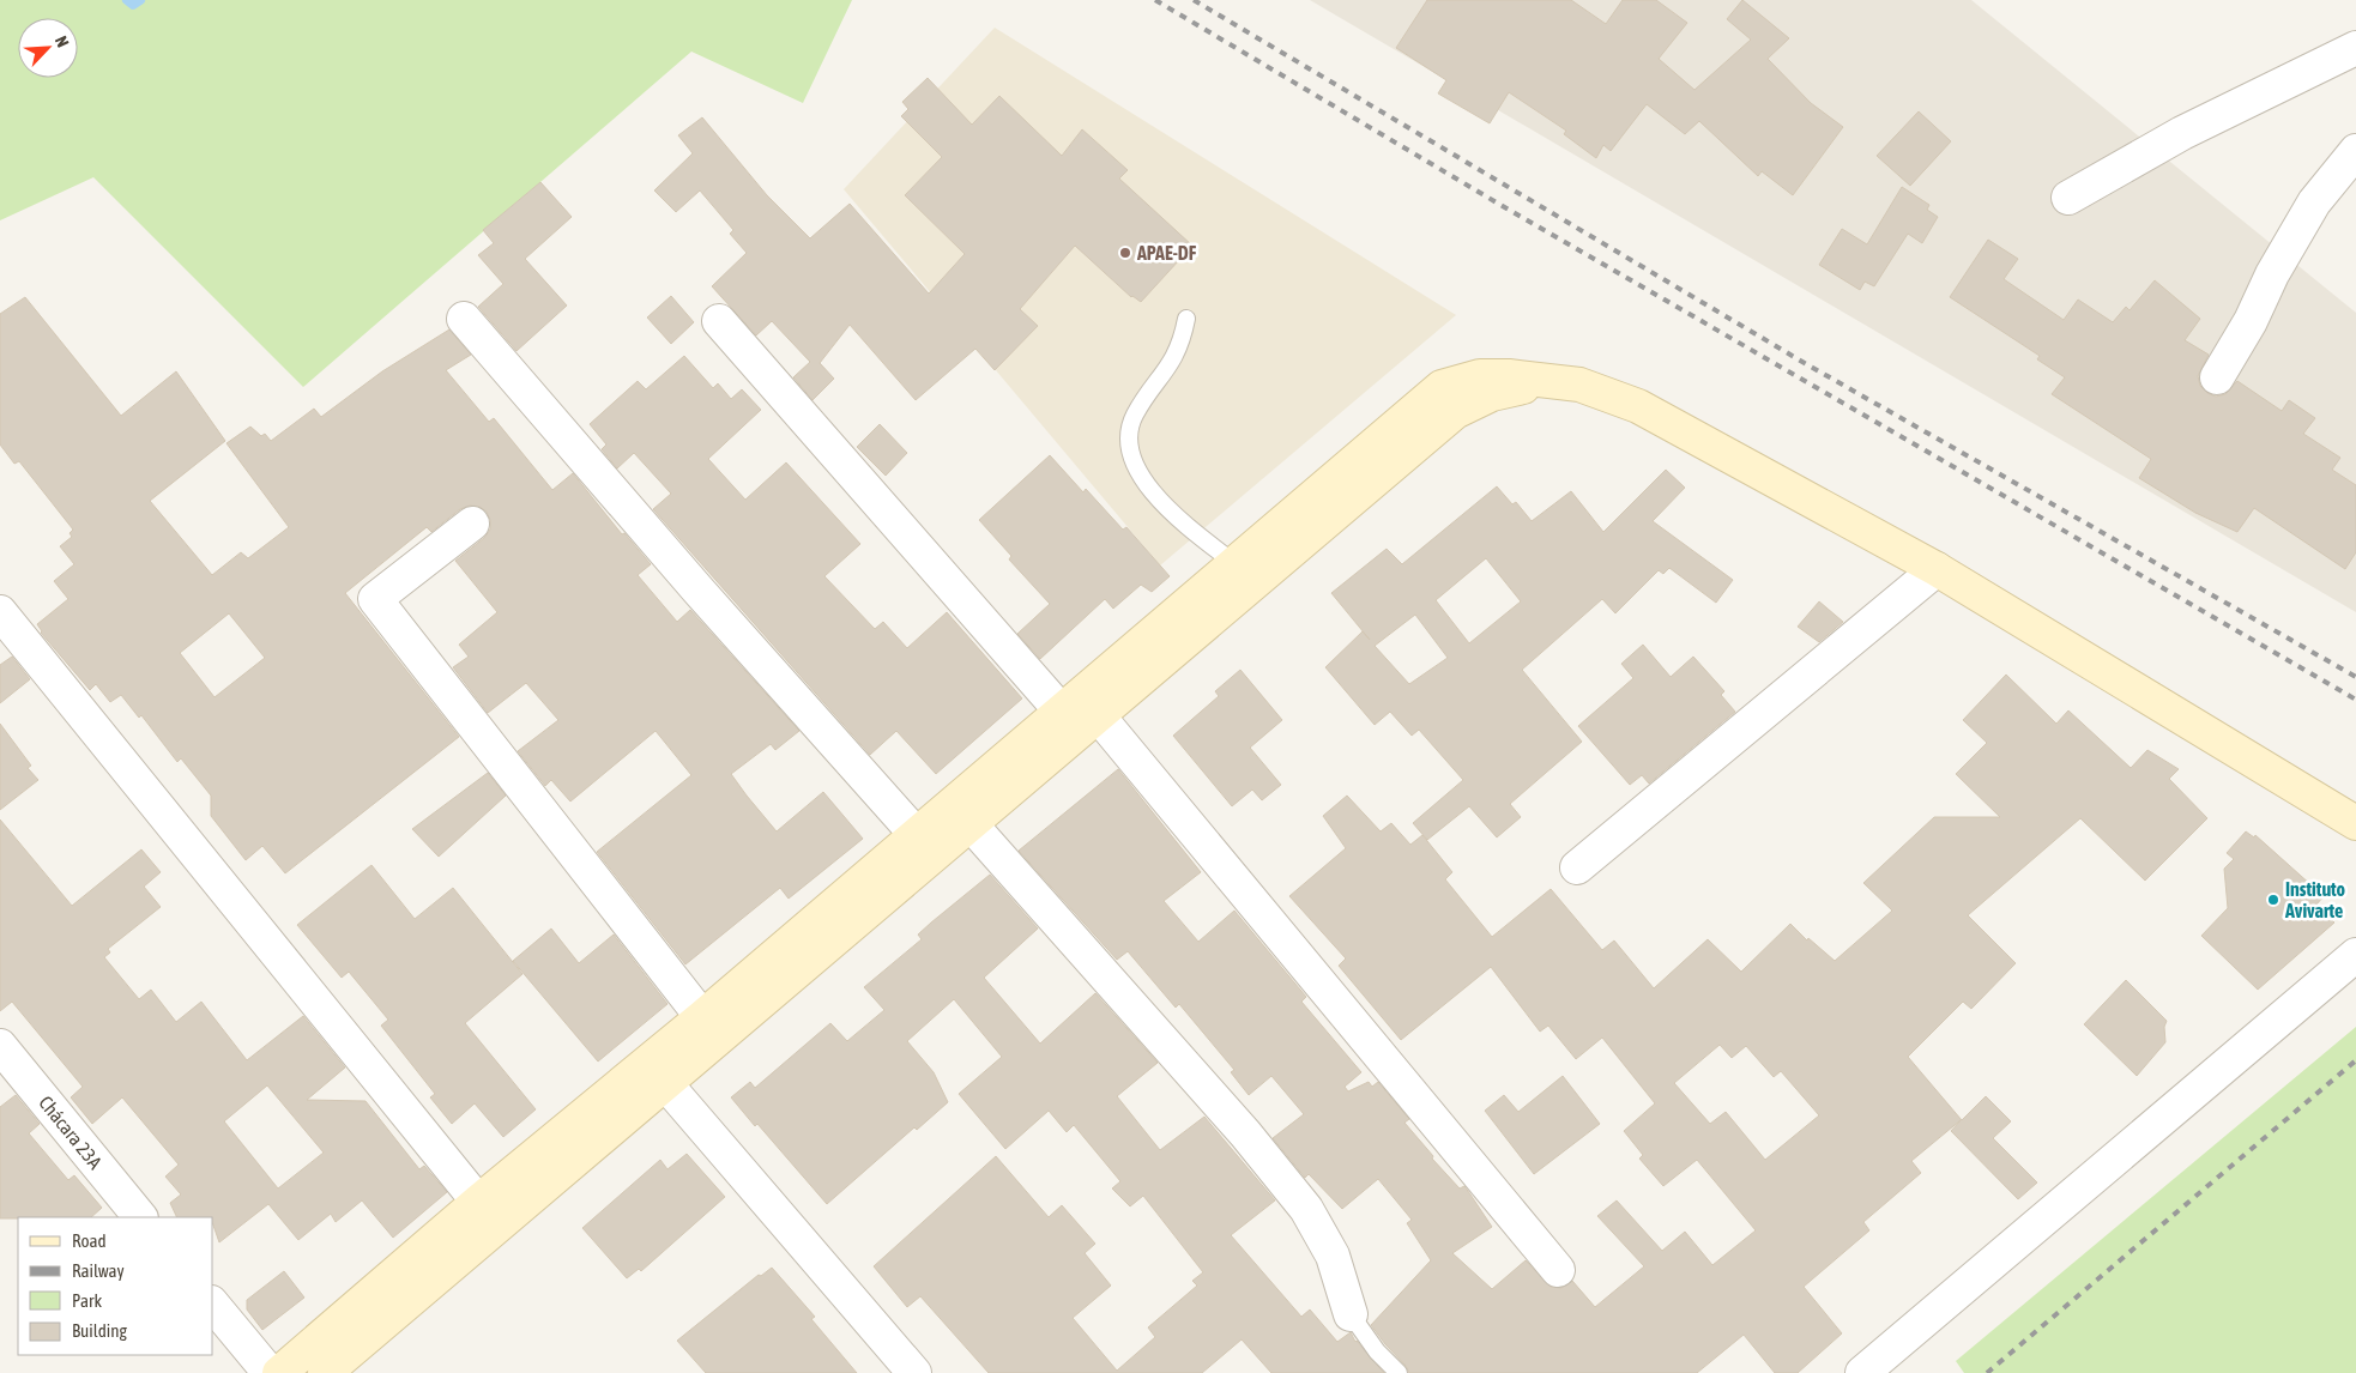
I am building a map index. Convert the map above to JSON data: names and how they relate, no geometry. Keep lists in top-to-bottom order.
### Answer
{
  "streets": {
    "street": ["Chácara 23A"]
  },
  "places": ["APAE-DF", "Instituto Avivarte"],
  "legend": [
    "Road",
    "Railway",
    "Park",
    "Building"
  ],
  "north": "top right"
}
